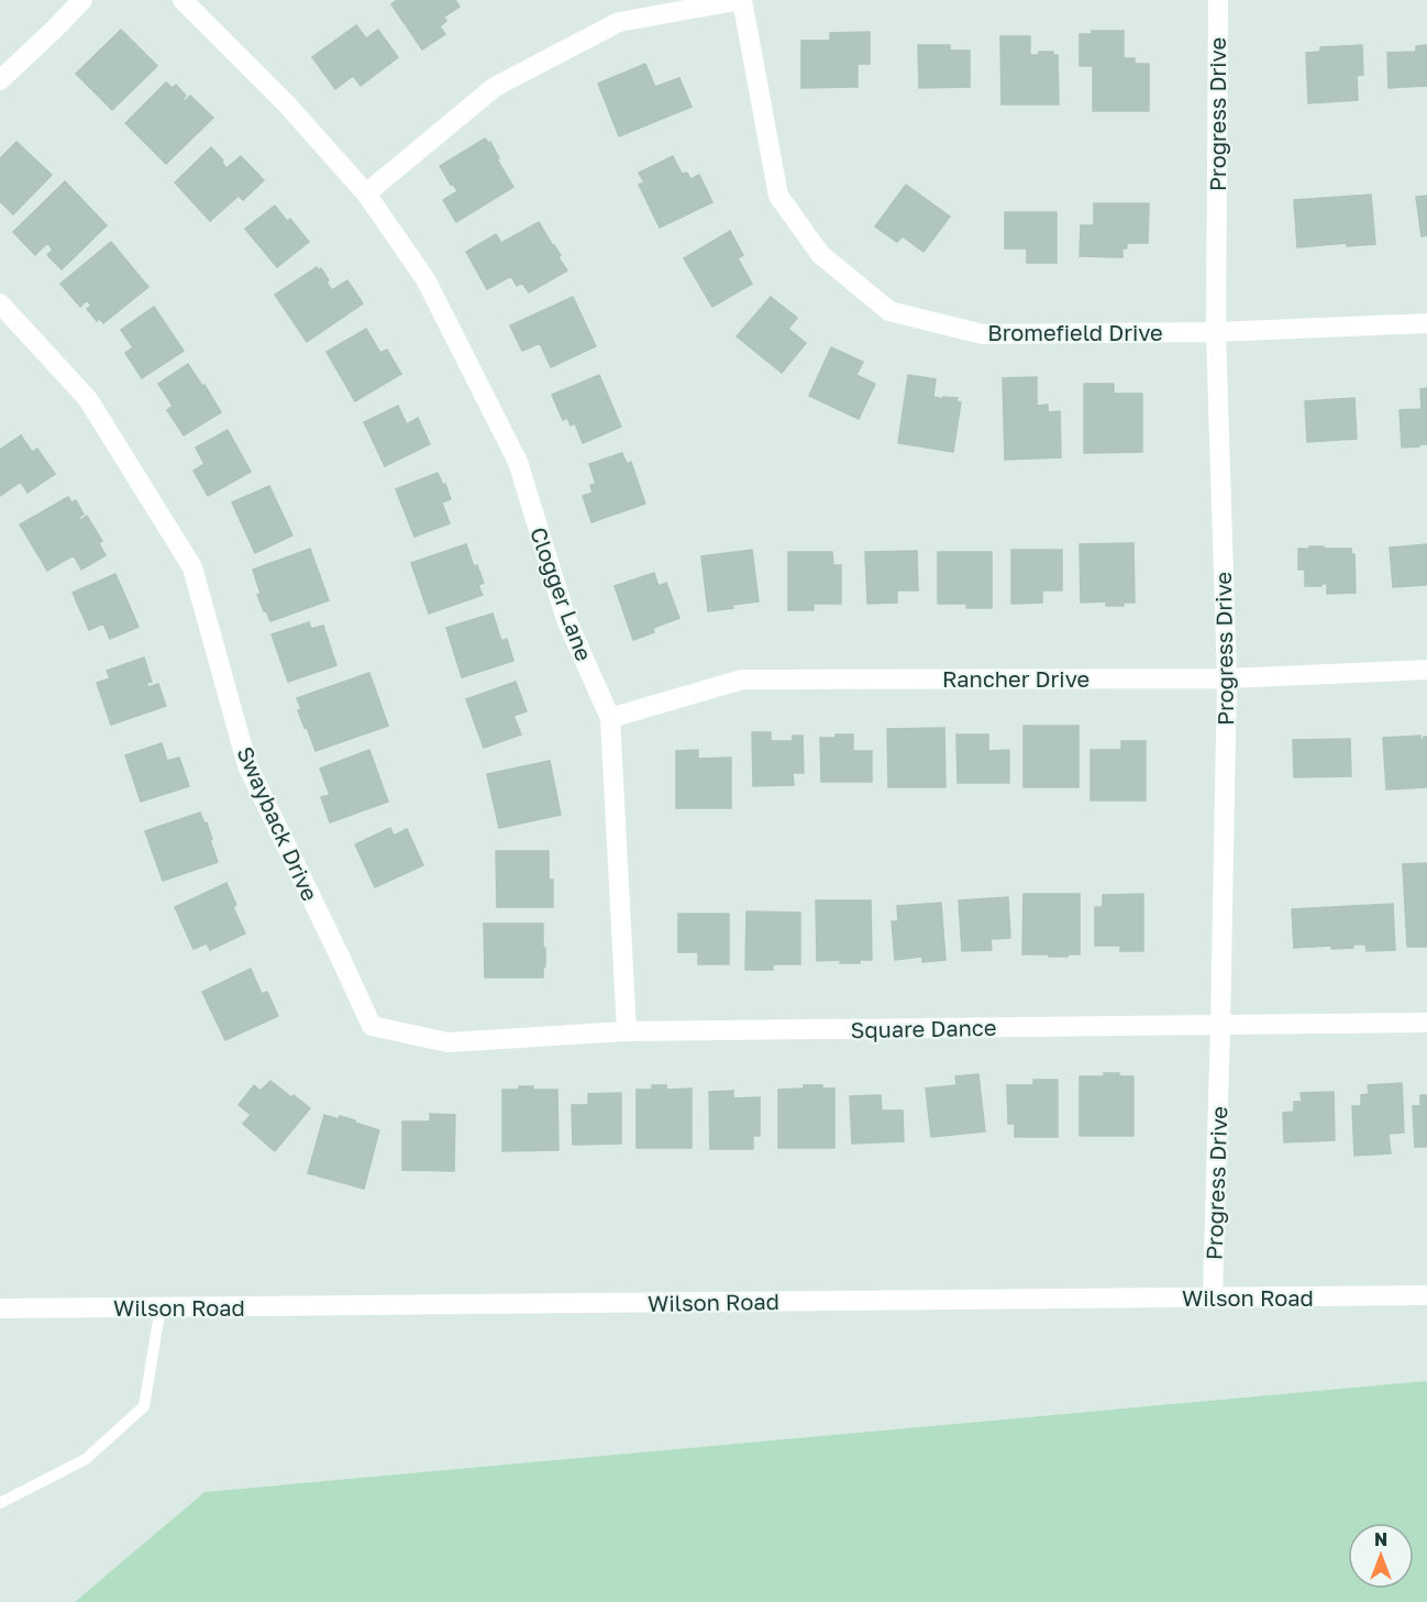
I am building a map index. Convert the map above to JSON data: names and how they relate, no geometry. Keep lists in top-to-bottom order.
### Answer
{
  "streets": {
    "street": [
      "Progress Drive",
      "Bromefield Drive",
      "Clogger Lane",
      "Rancher Drive",
      "Swayback Drive",
      "Square Dance",
      "Wilson Road"
    ]
  },
  "crossings": [
    ["Progress Drive", "Bromefield Drive"],
    ["Progress Drive", "Rancher Drive"],
    ["Progress Drive", "Square Dance"],
    ["Progress Drive", "Wilson Road"],
    ["Clogger Lane", "Rancher Drive"],
    ["Clogger Lane", "Swayback Drive"],
    ["Clogger Lane", "Square Dance"],
    ["Swayback Drive", "Square Dance"]
  ],
  "north": "top"
}
